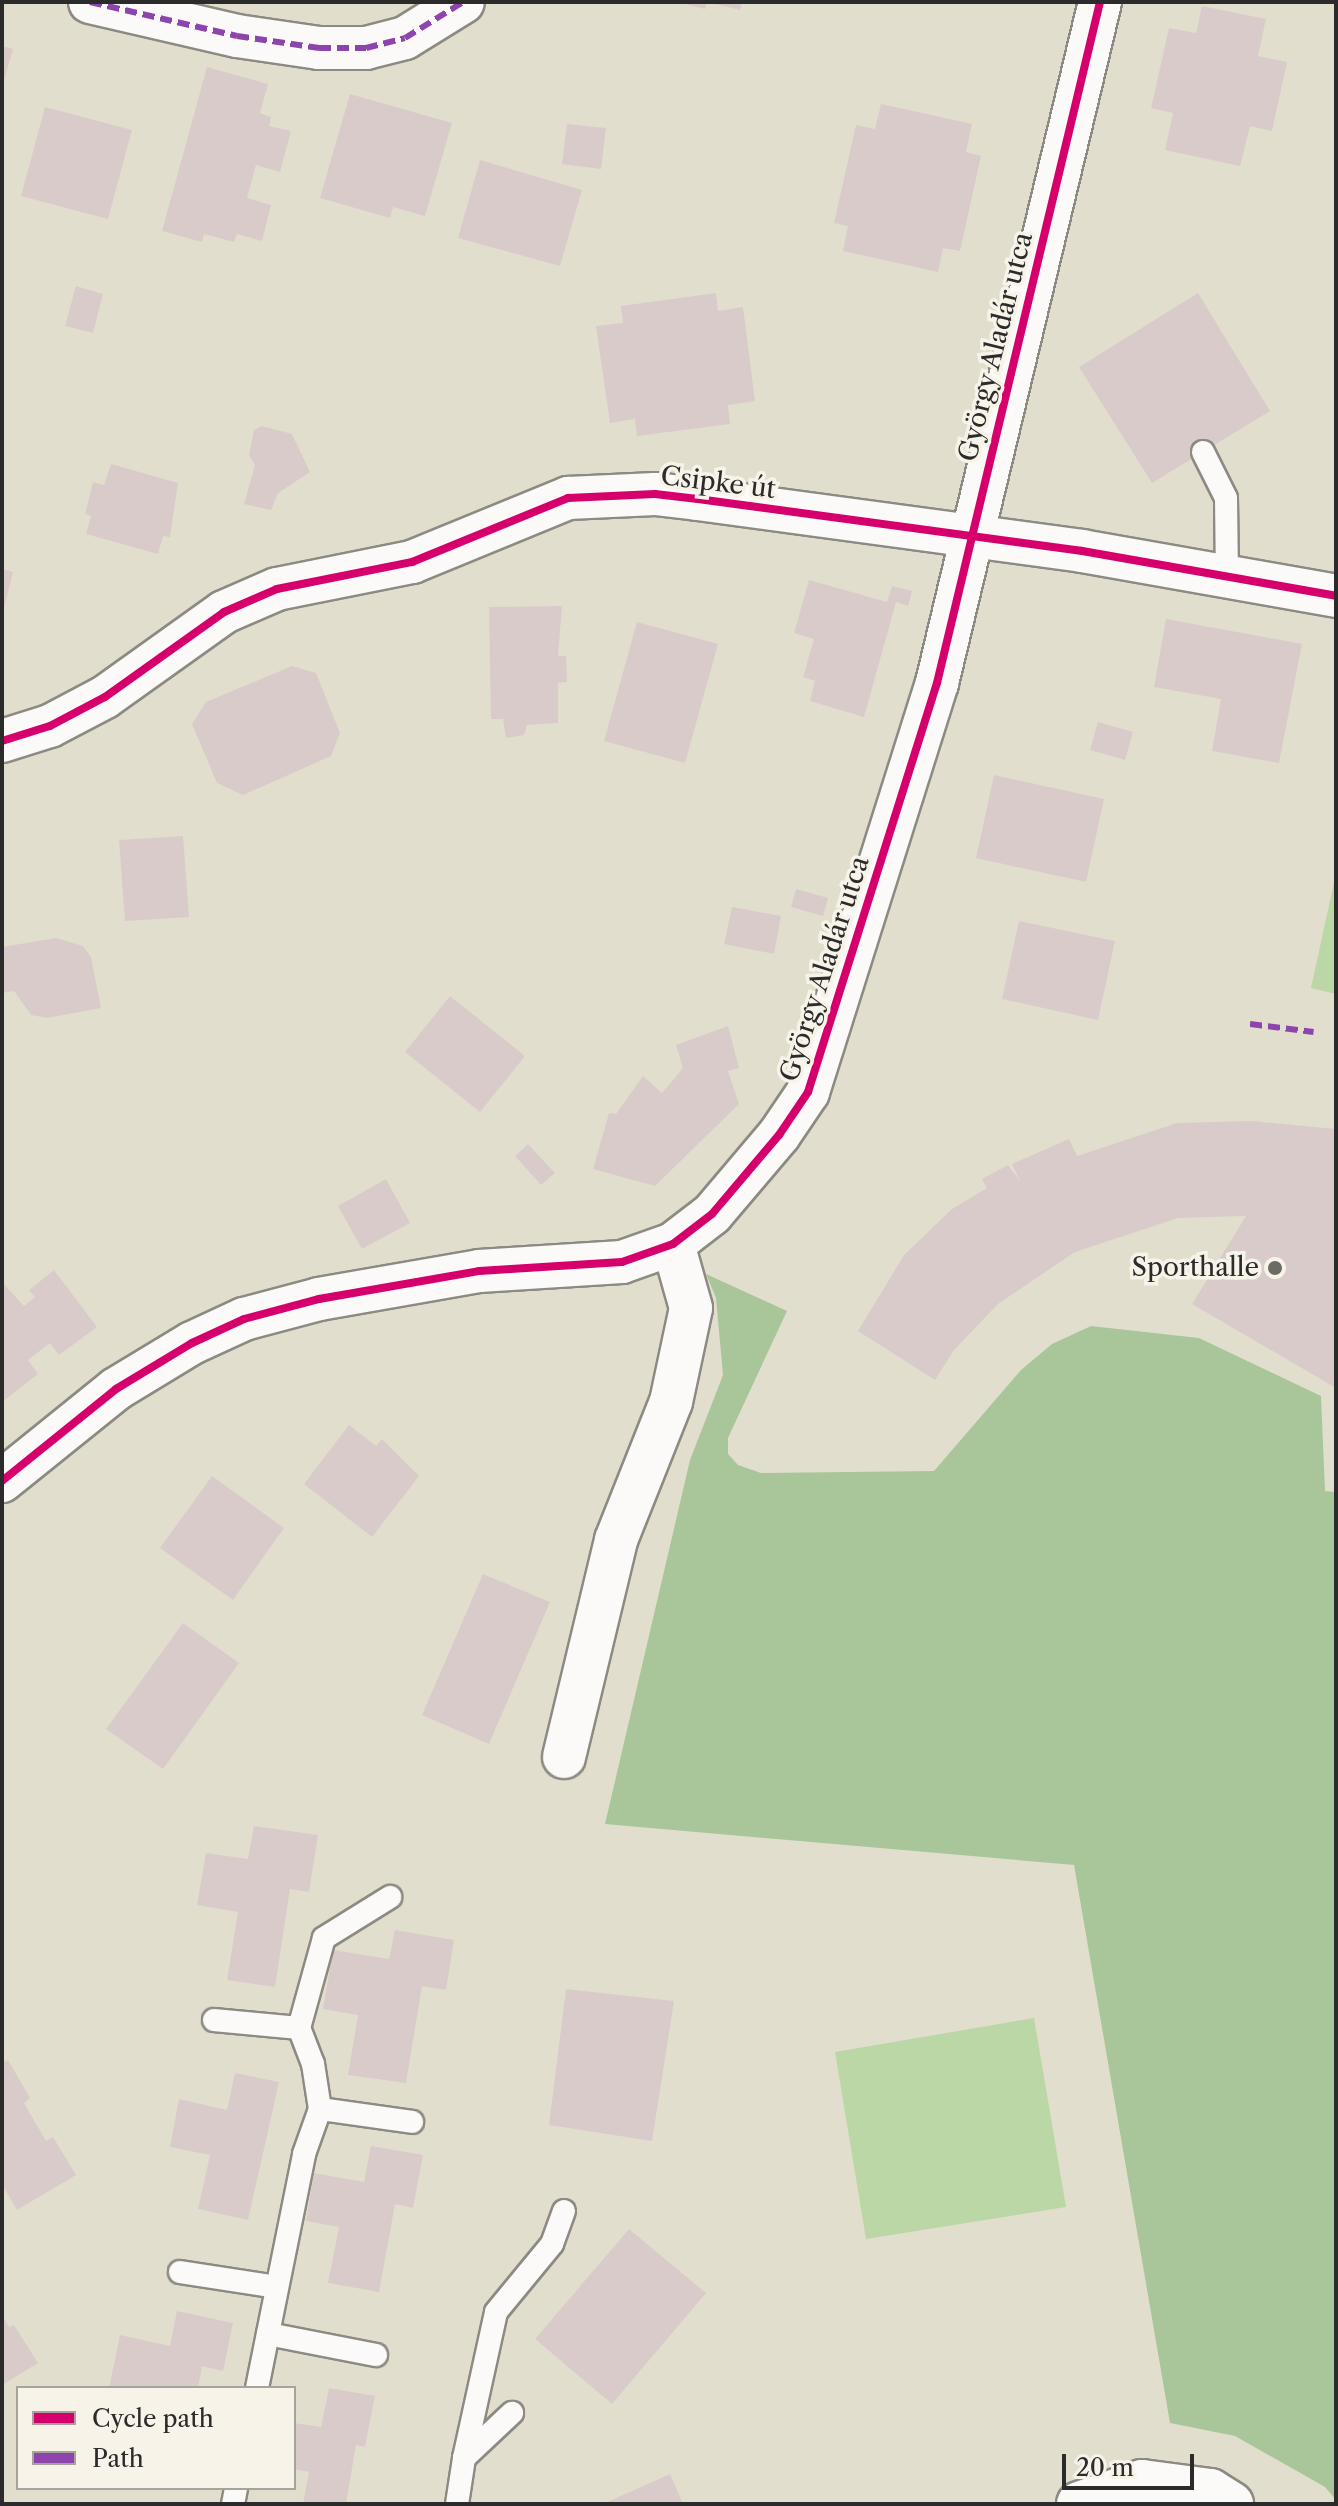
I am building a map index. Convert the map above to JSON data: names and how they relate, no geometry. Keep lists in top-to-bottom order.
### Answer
{
  "streets": {
    "street": ["György Aladár utca", "Csipke út"]
  },
  "crossings": [
    ["György Aladár utca", "Csipke út"]
  ],
  "places": ["Sporthalle"],
  "legend": ["Cycle path", "Path"],
  "scale_bar": "20 m"
}
